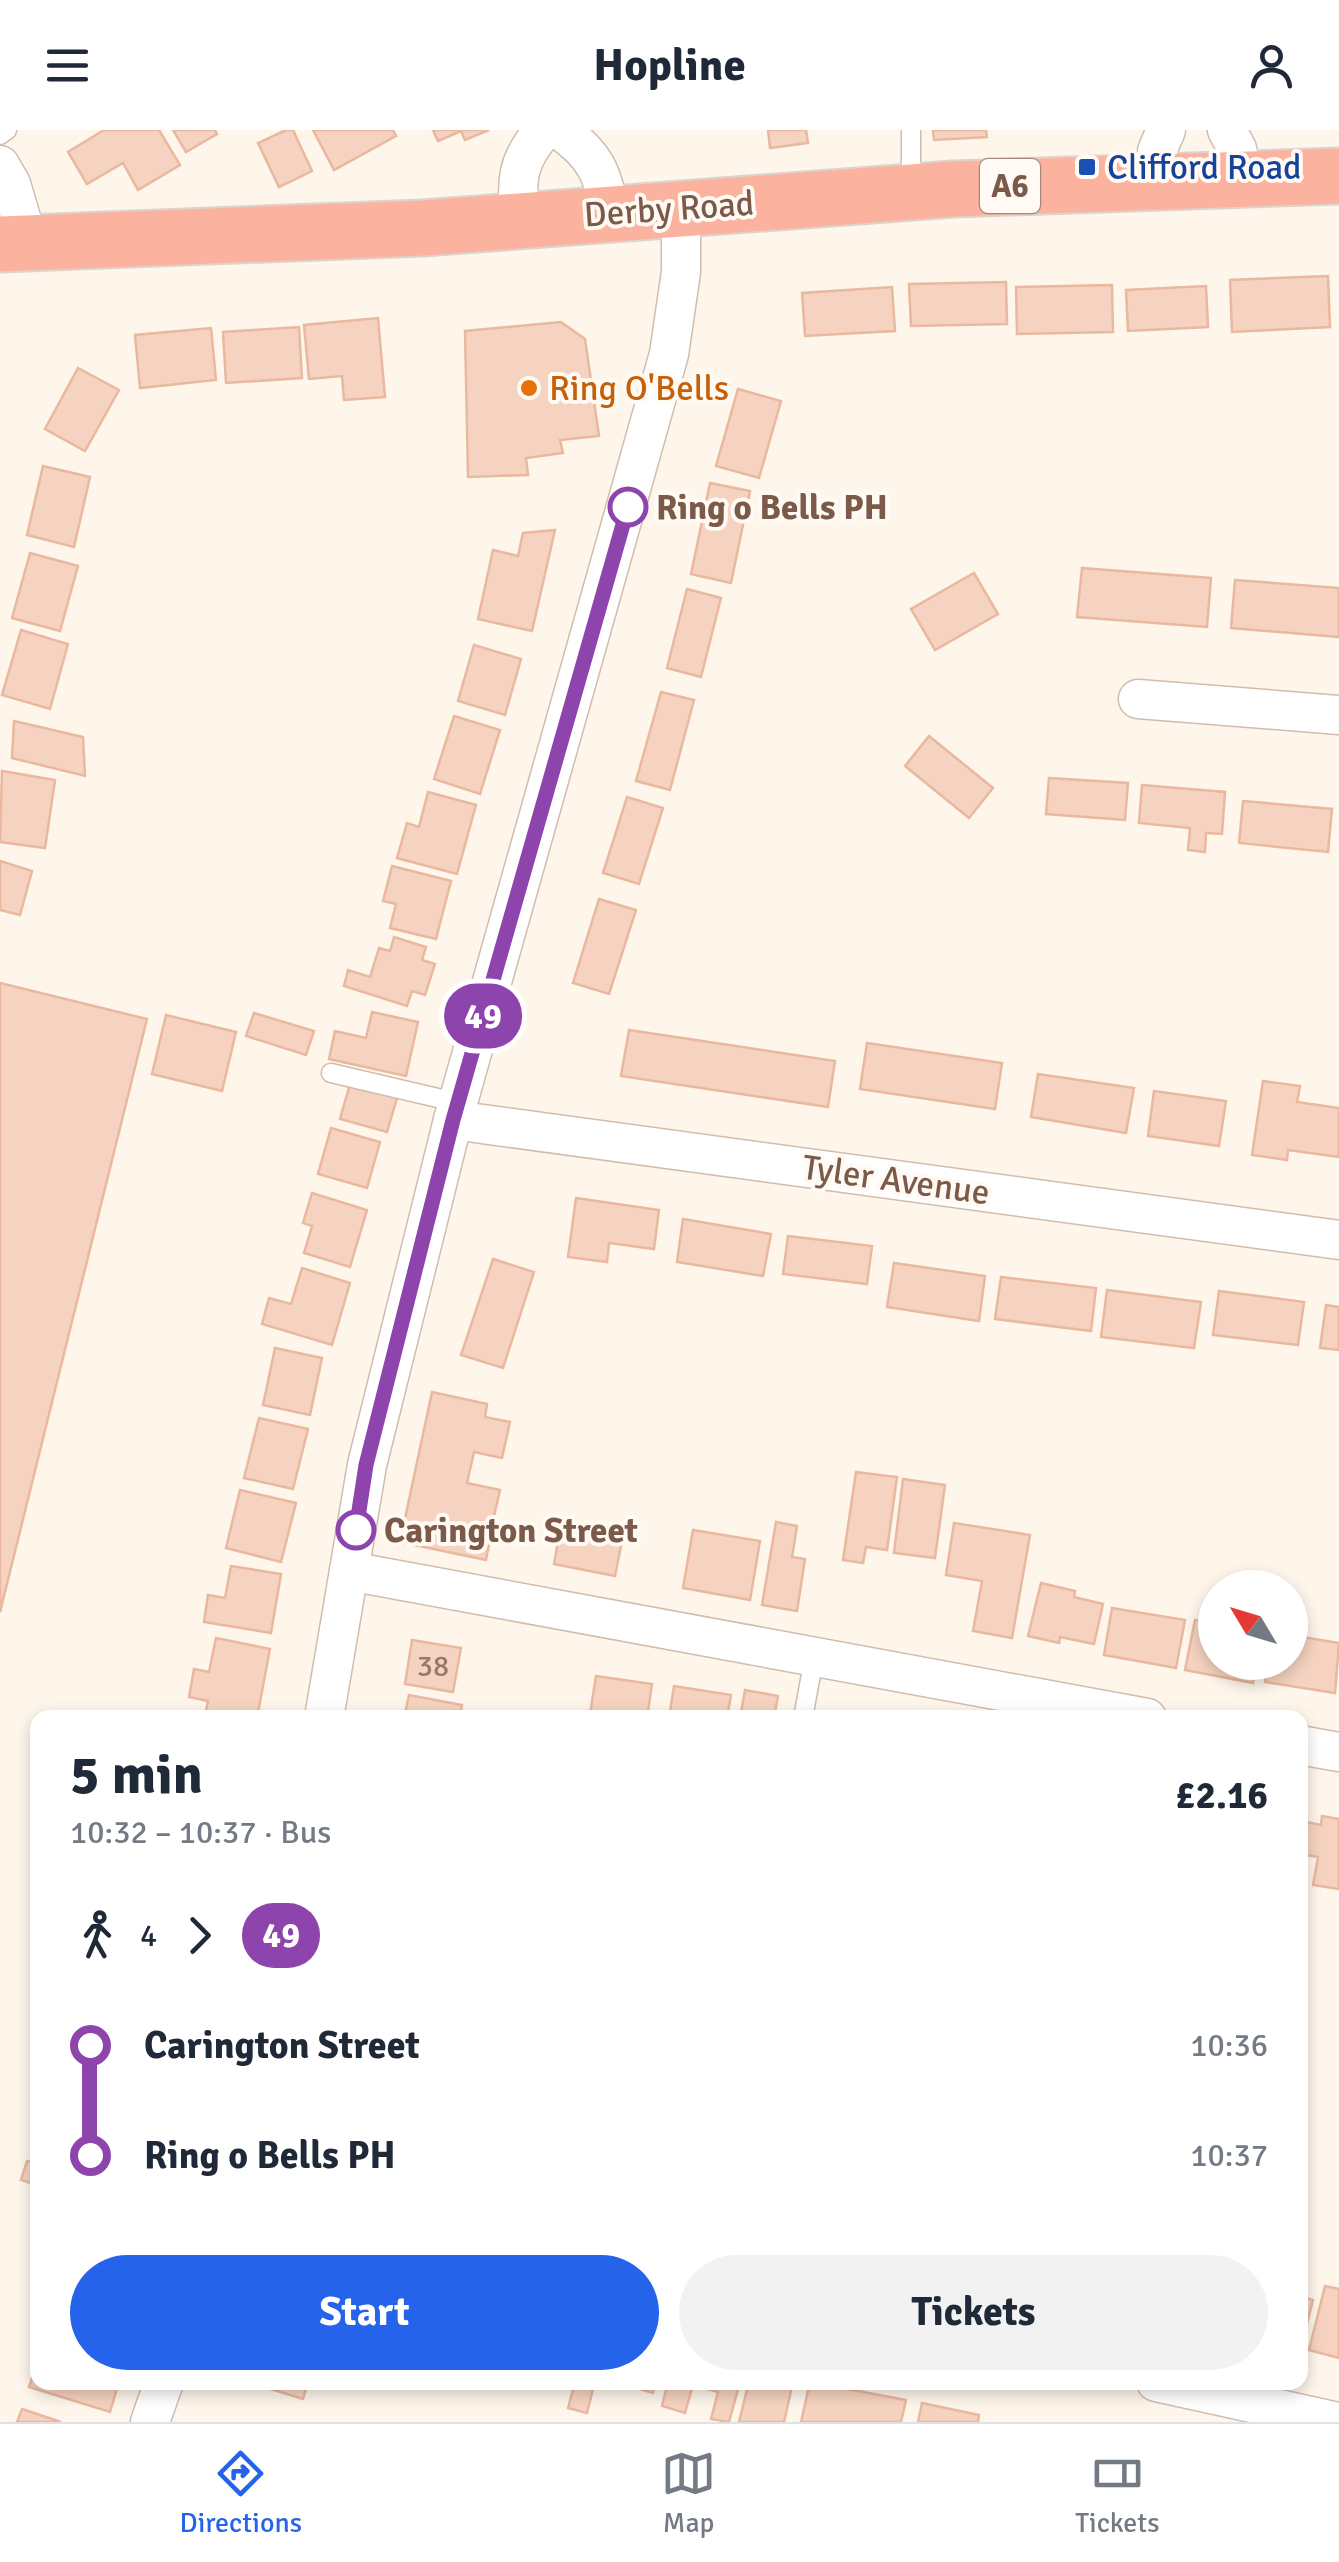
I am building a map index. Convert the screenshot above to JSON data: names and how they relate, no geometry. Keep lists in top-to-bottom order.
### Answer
{
  "streets": {
    "highway": ["A6", "Derby Road"],
    "street": ["Tyler Avenue"]
  },
  "places": {
    "transit": ["Clifford Road"],
    "other": ["Ring O'Bells", "Ring o Bells PH", "Carington Street"]
  },
  "lines": ["bus line 49"],
  "house_numbers": ["38"],
  "north": "top left",
  "page": {
    "header": "Hopline",
    "on_map": "49",
    "heading": ["5 min", "10:32 – 10:37 · Bus", "£2.16"],
    "legs": ["4", "49"],
    "list": [
      {
        "name": "Carington Street",
        "value": "10:36"
      },
      {
        "name": "Ring o Bells PH",
        "value": "10:37"
      }
    ],
    "buttons": ["Start", "Tickets"],
    "tabs": ["Directions", "Map", "Tickets"]
  }
}
